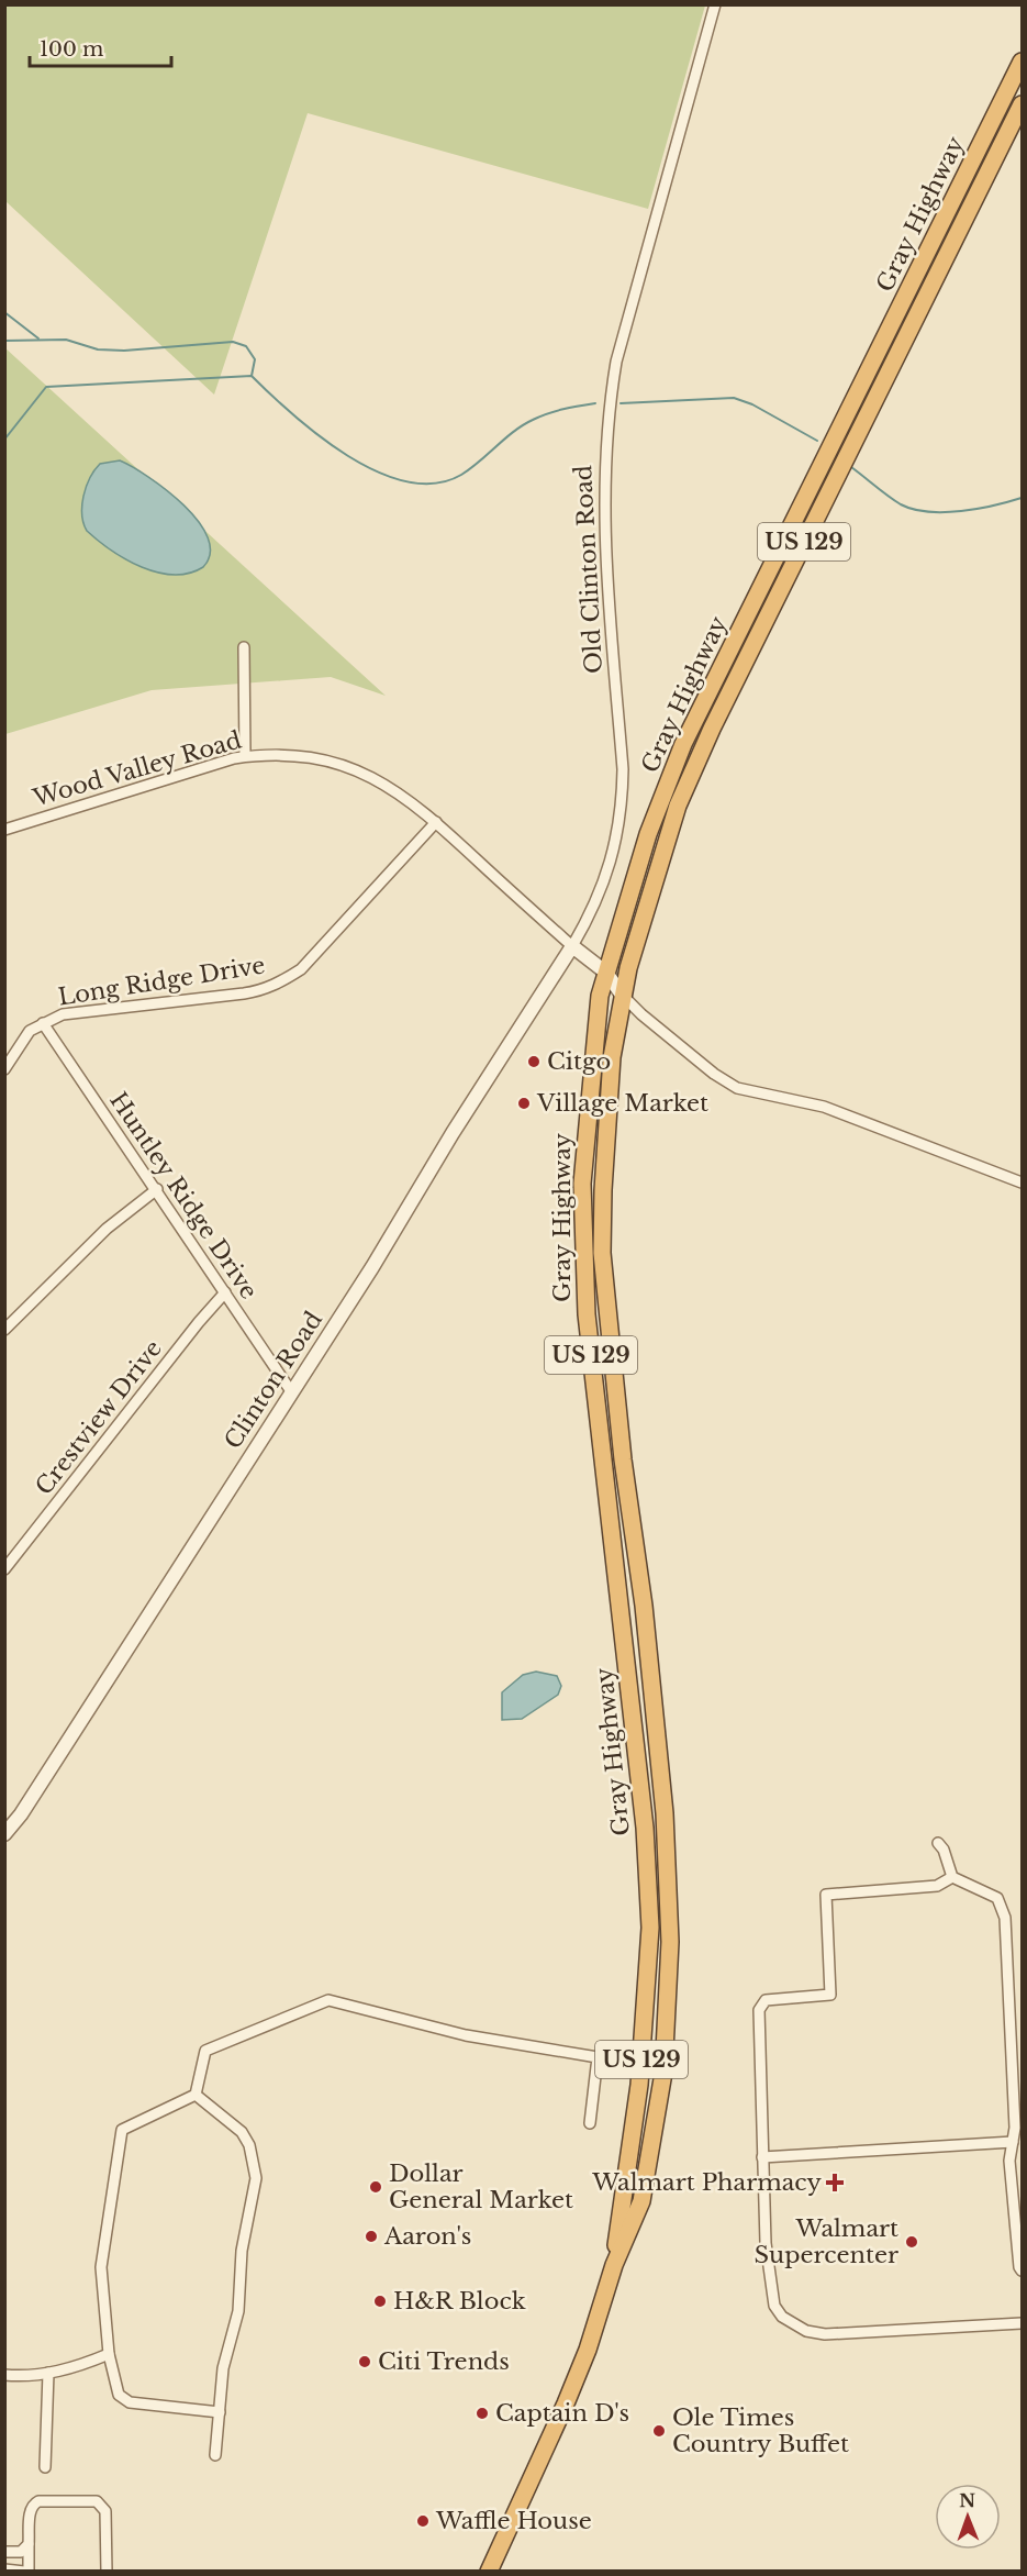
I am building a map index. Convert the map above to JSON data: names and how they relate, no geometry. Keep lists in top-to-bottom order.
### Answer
{
  "streets": {
    "highway": ["Gray Highway", "US 129"],
    "street": [
      "Old Clinton Road",
      "Wood Valley Road",
      "Long Ridge Drive",
      "Huntley Ridge Drive",
      "Clinton Road",
      "Crestview Drive"
    ]
  },
  "crossings": [
    ["Old Clinton Road", "Wood Valley Road"],
    ["Old Clinton Road", "Clinton Road"],
    ["Wood Valley Road", "Long Ridge Drive"],
    ["Wood Valley Road", "Clinton Road"],
    ["Long Ridge Drive", "Huntley Ridge Drive"],
    ["Huntley Ridge Drive", "Clinton Road"],
    ["Huntley Ridge Drive", "Crestview Drive"]
  ],
  "places": {
    "other": [
      "Citgo",
      "Village Market",
      "Dollar General Market",
      "Aaron's",
      "Walmart Supercenter",
      "H&R Block",
      "Citi Trends",
      "Captain D's",
      "Ole Times Country Buffet",
      "Waffle House"
    ],
    "health": ["Walmart Pharmacy"]
  },
  "scale_bar": "100 m",
  "north": "top"
}
